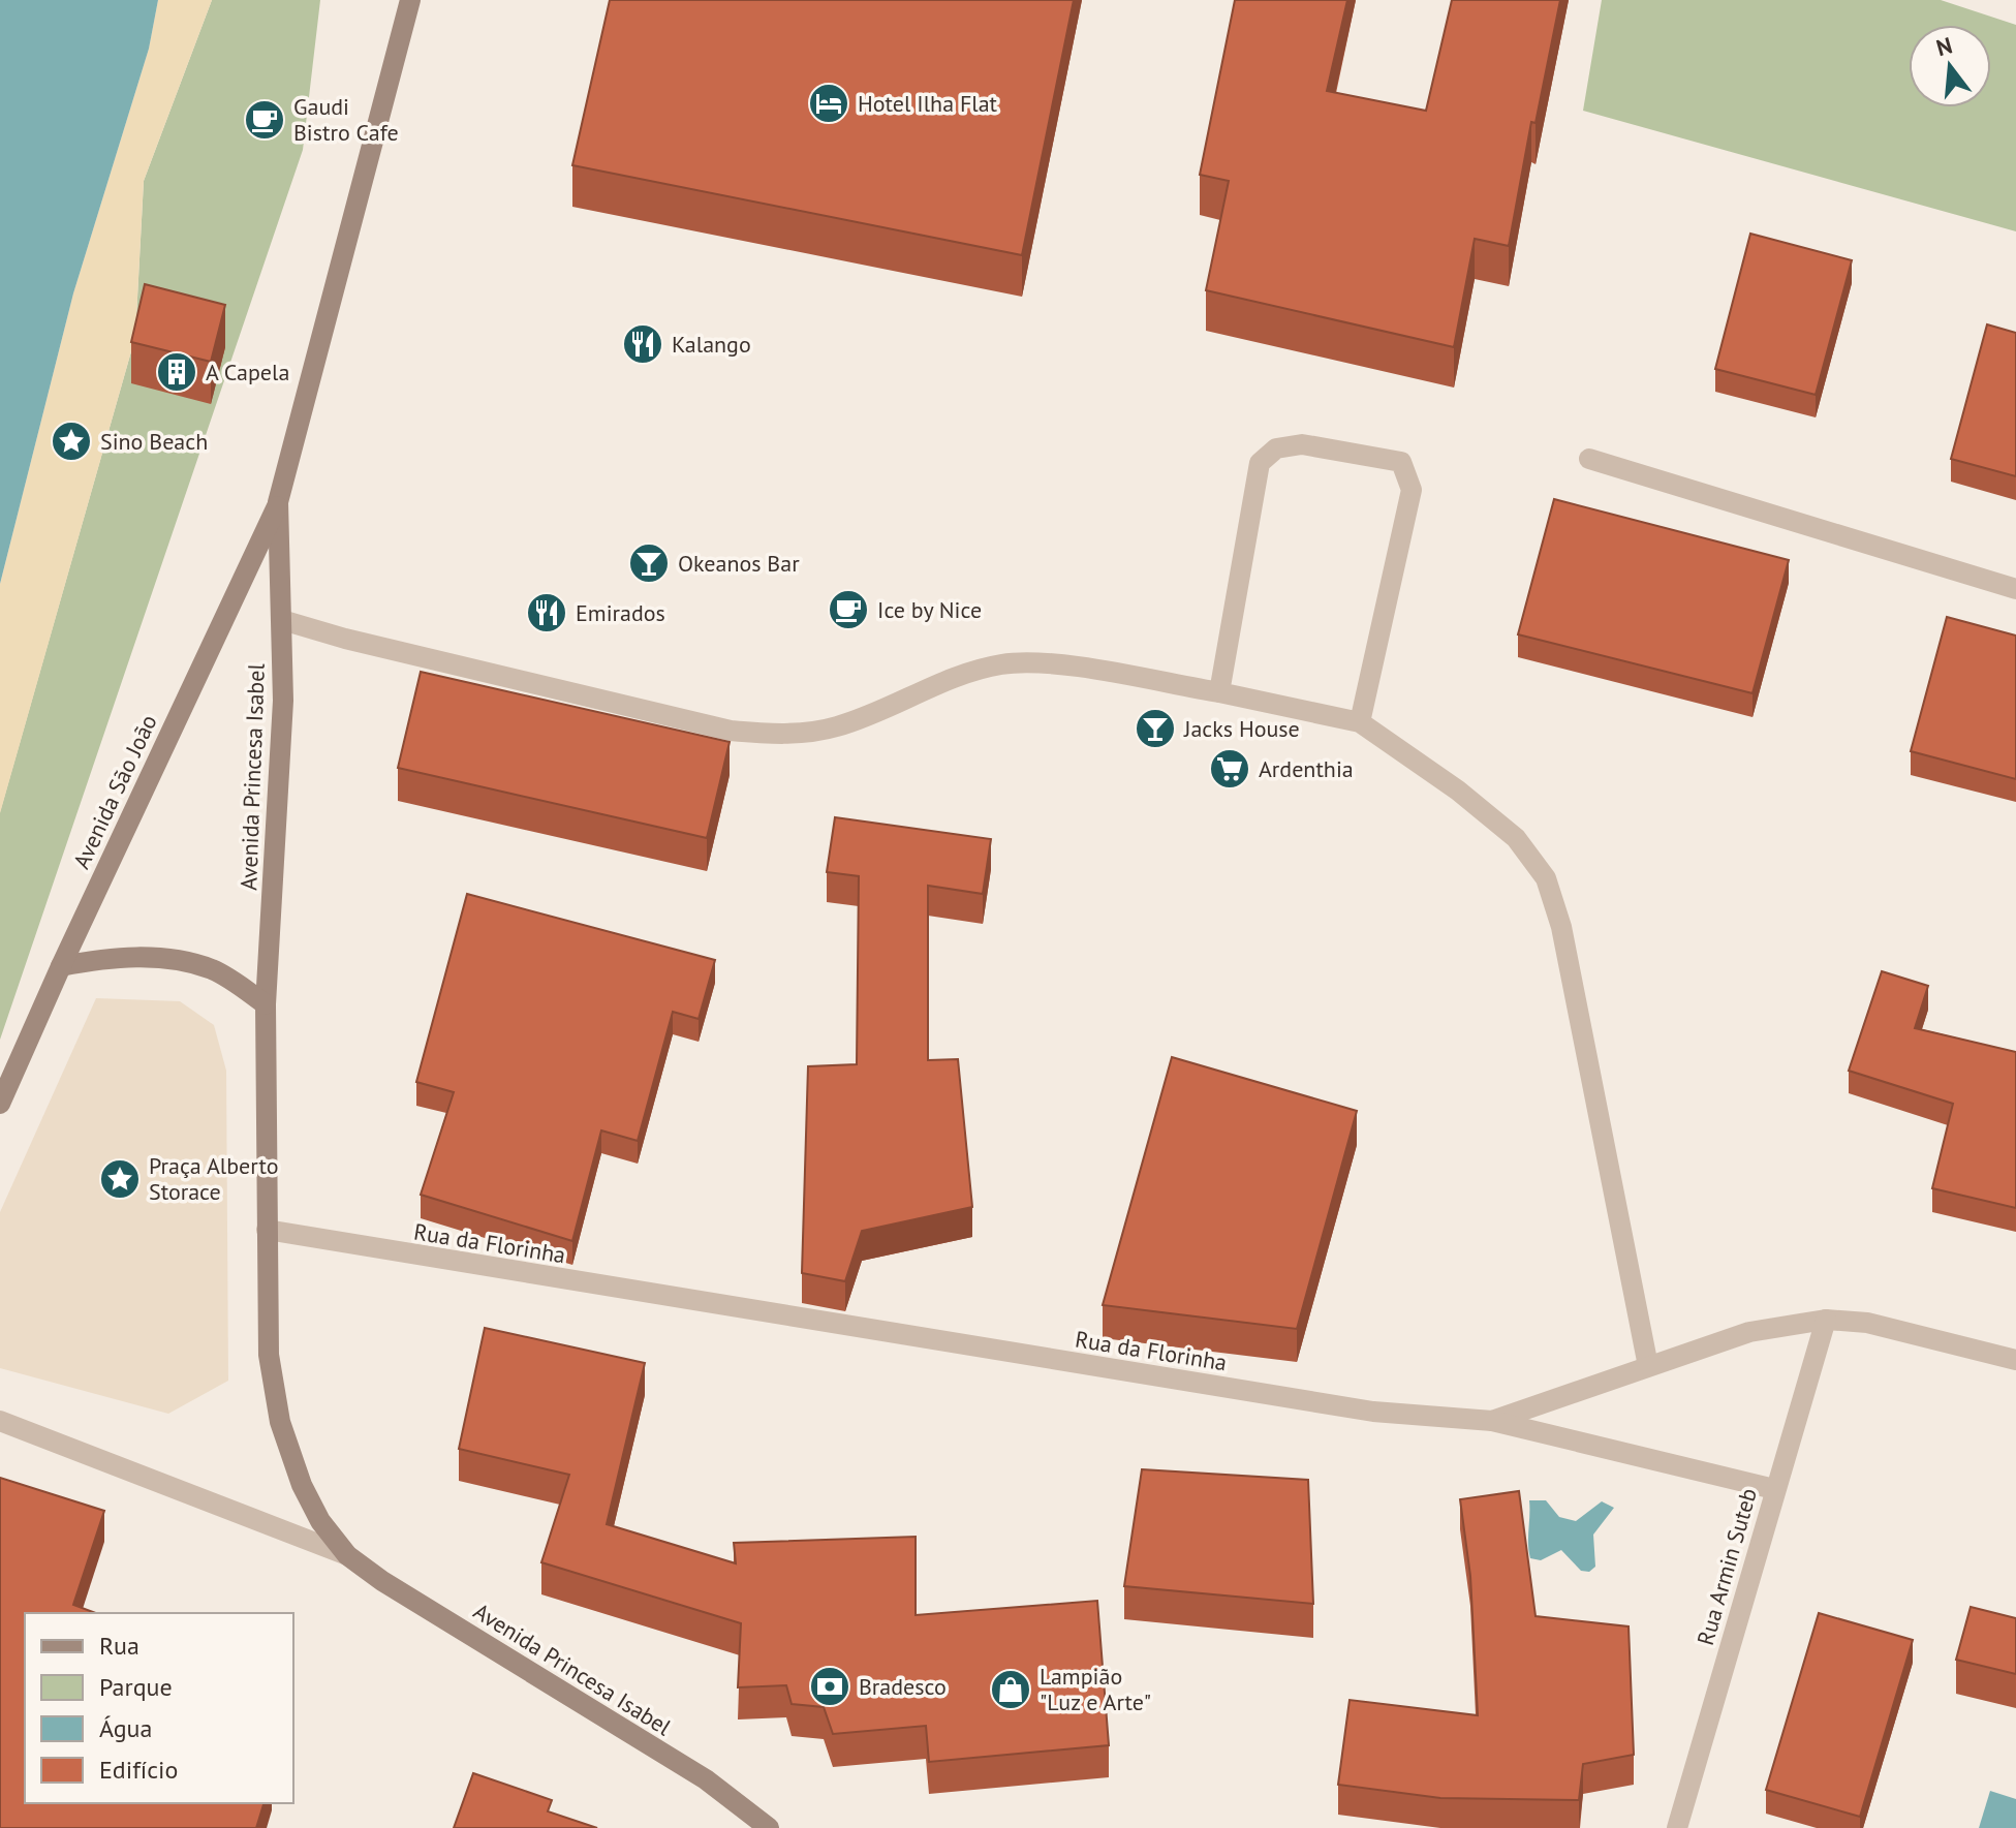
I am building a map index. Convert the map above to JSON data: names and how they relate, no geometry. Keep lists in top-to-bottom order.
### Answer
{
  "streets": {
    "main road": ["Avenida Princesa Isabel", "Avenida São João"],
    "street": ["Rua da Florinha", "Rua Armin Suteb"]
  },
  "crossings": [
    ["Avenida Princesa Isabel", "Avenida São João"],
    ["Avenida Princesa Isabel", "Rua da Florinha"],
    ["Rua da Florinha", "Rua Armin Suteb"]
  ],
  "places": {
    "hotel": ["Hotel Ilha Flat"],
    "cafe": ["Gaudi Bistro Cafe", "Ice by Nice"],
    "restaurant": ["Kalango", "Emirados"],
    "building": ["A Capela"],
    "place": ["Sino Beach", "Praça Alberto Storace"],
    "bar": ["Okeanos Bar", "Jacks House"],
    "supermarket": ["Ardenthia"],
    "bank": ["Bradesco"],
    "shop": ["Lampião \"Luz e Arte\""]
  },
  "legend": [
    "Rua",
    "Parque",
    "Água",
    "Edifício"
  ],
  "north": "top"
}
